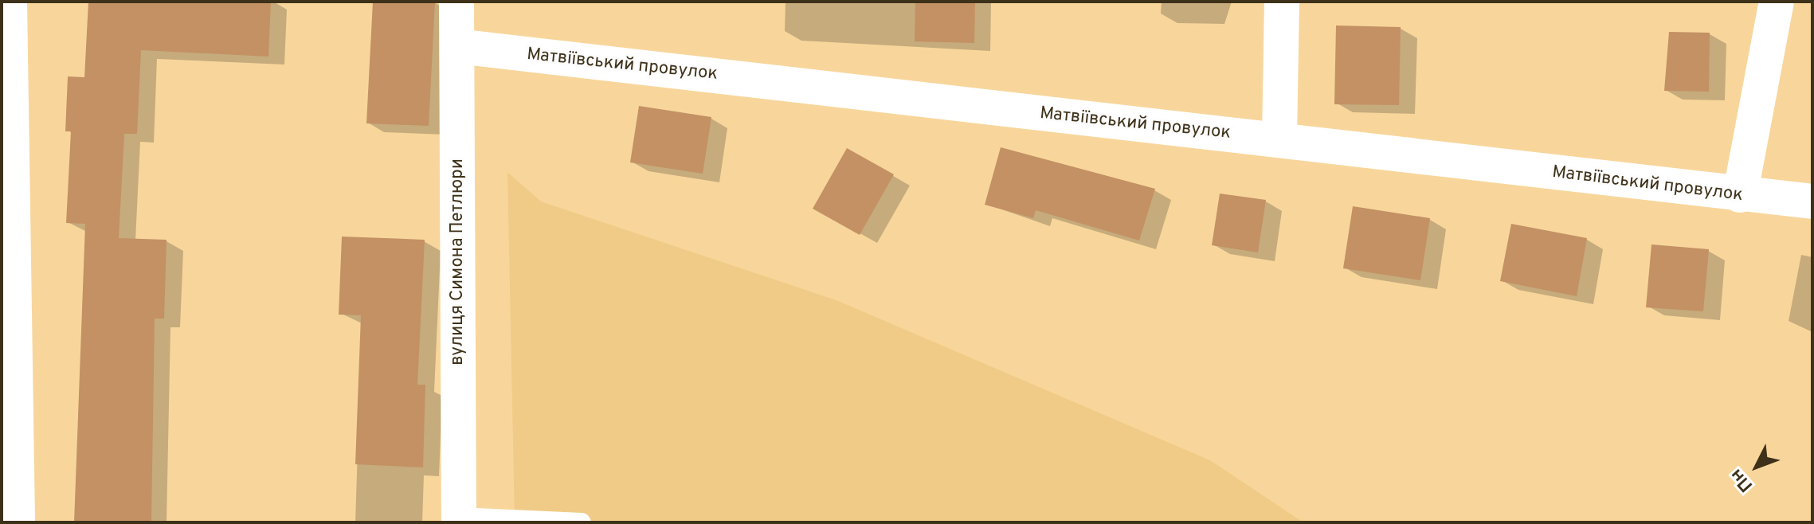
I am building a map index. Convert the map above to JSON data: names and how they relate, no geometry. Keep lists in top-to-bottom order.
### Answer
{
  "streets": {
    "street": ["Матвіївський провулок", "вулиця Симона Петлюри"]
  },
  "crossings": [
    ["Матвіївський провулок", "вулиця Симона Петлюри"]
  ],
  "north": "bottom left"
}
